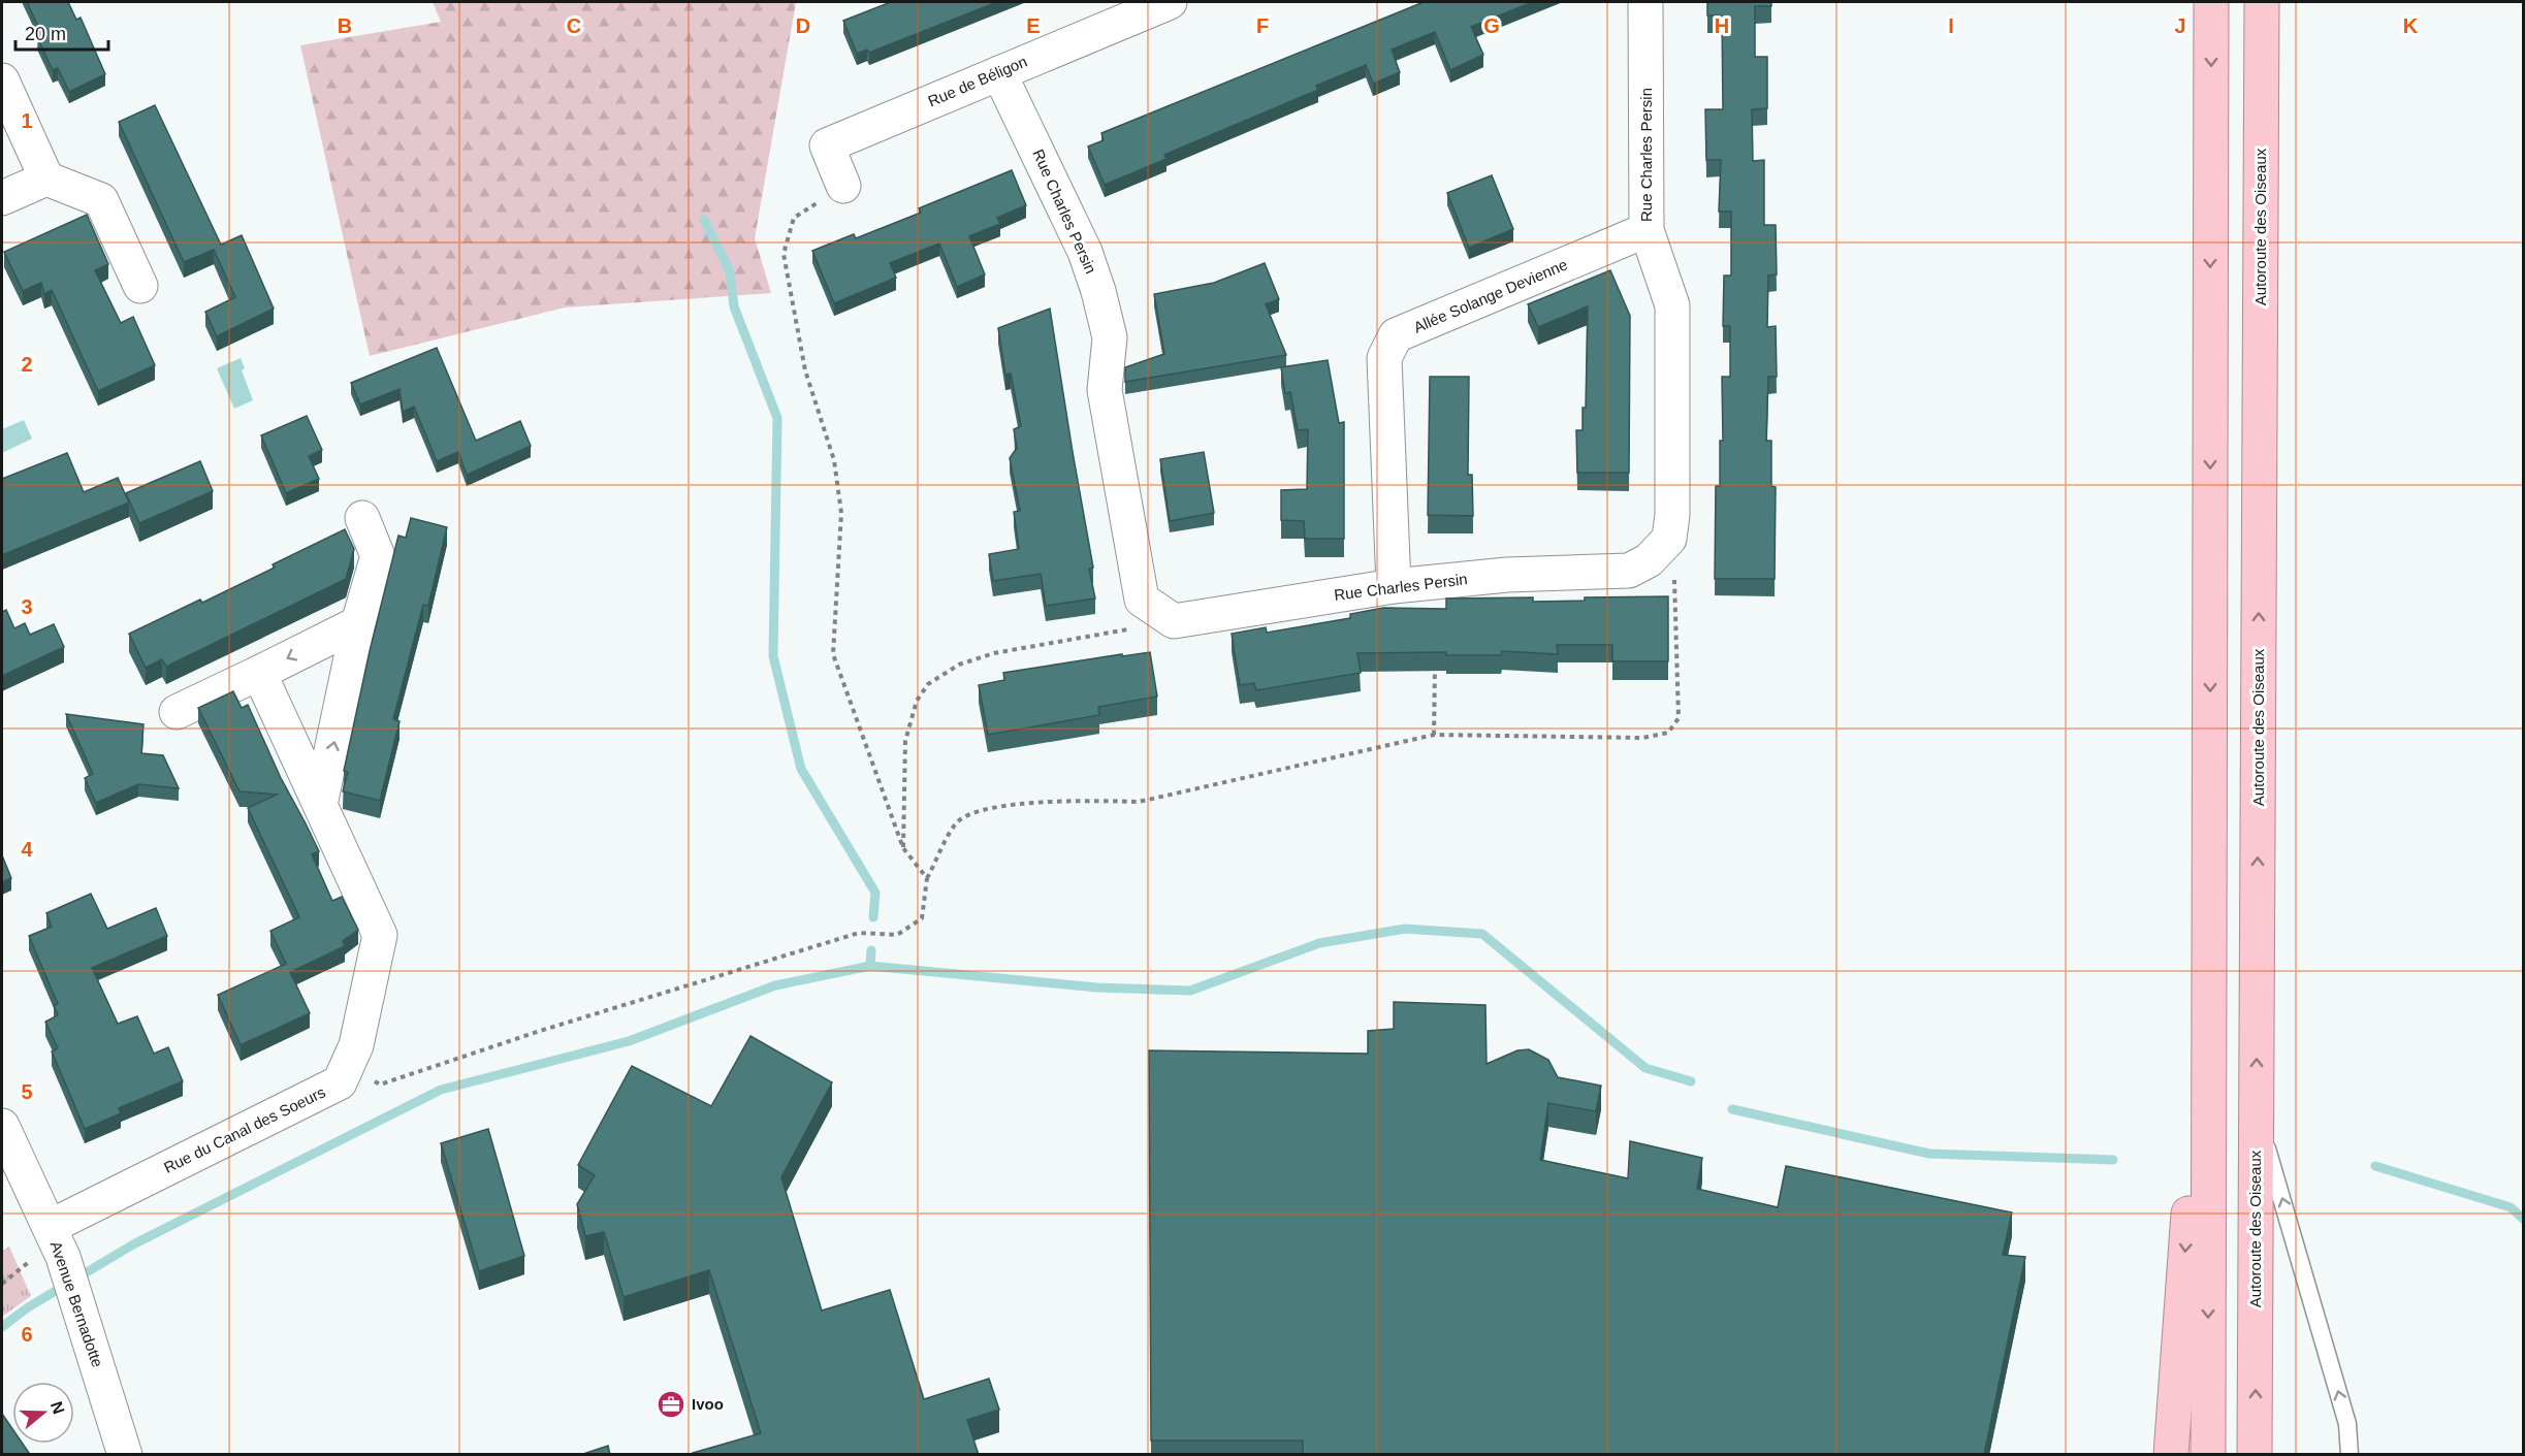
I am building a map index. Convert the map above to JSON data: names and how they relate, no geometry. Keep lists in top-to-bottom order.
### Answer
{
  "streets": {
    "highway": ["Autoroute des Oiseaux"],
    "street": [
      "Rue de Béligon",
      "Rue Charles Persin",
      "Allée Solange Devienne",
      "Rue du Canal des Soeurs",
      "Avenue Bernadotte"
    ]
  },
  "crossings": [
    ["Rue de Béligon", "Rue Charles Persin"],
    ["Rue Charles Persin", "Allée Solange Devienne"],
    ["Rue du Canal des Soeurs", "Avenue Bernadotte"]
  ],
  "places": {
    "office": ["Ivoo"]
  },
  "scale_bar": "20 m",
  "north": "right",
  "grid": {
    "columns": [
      "B",
      "C",
      "D",
      "E",
      "F",
      "G",
      "H",
      "I",
      "J",
      "K"
    ],
    "rows": [
      "1",
      "2",
      "3",
      "4",
      "5",
      "6"
    ]
  }
}
